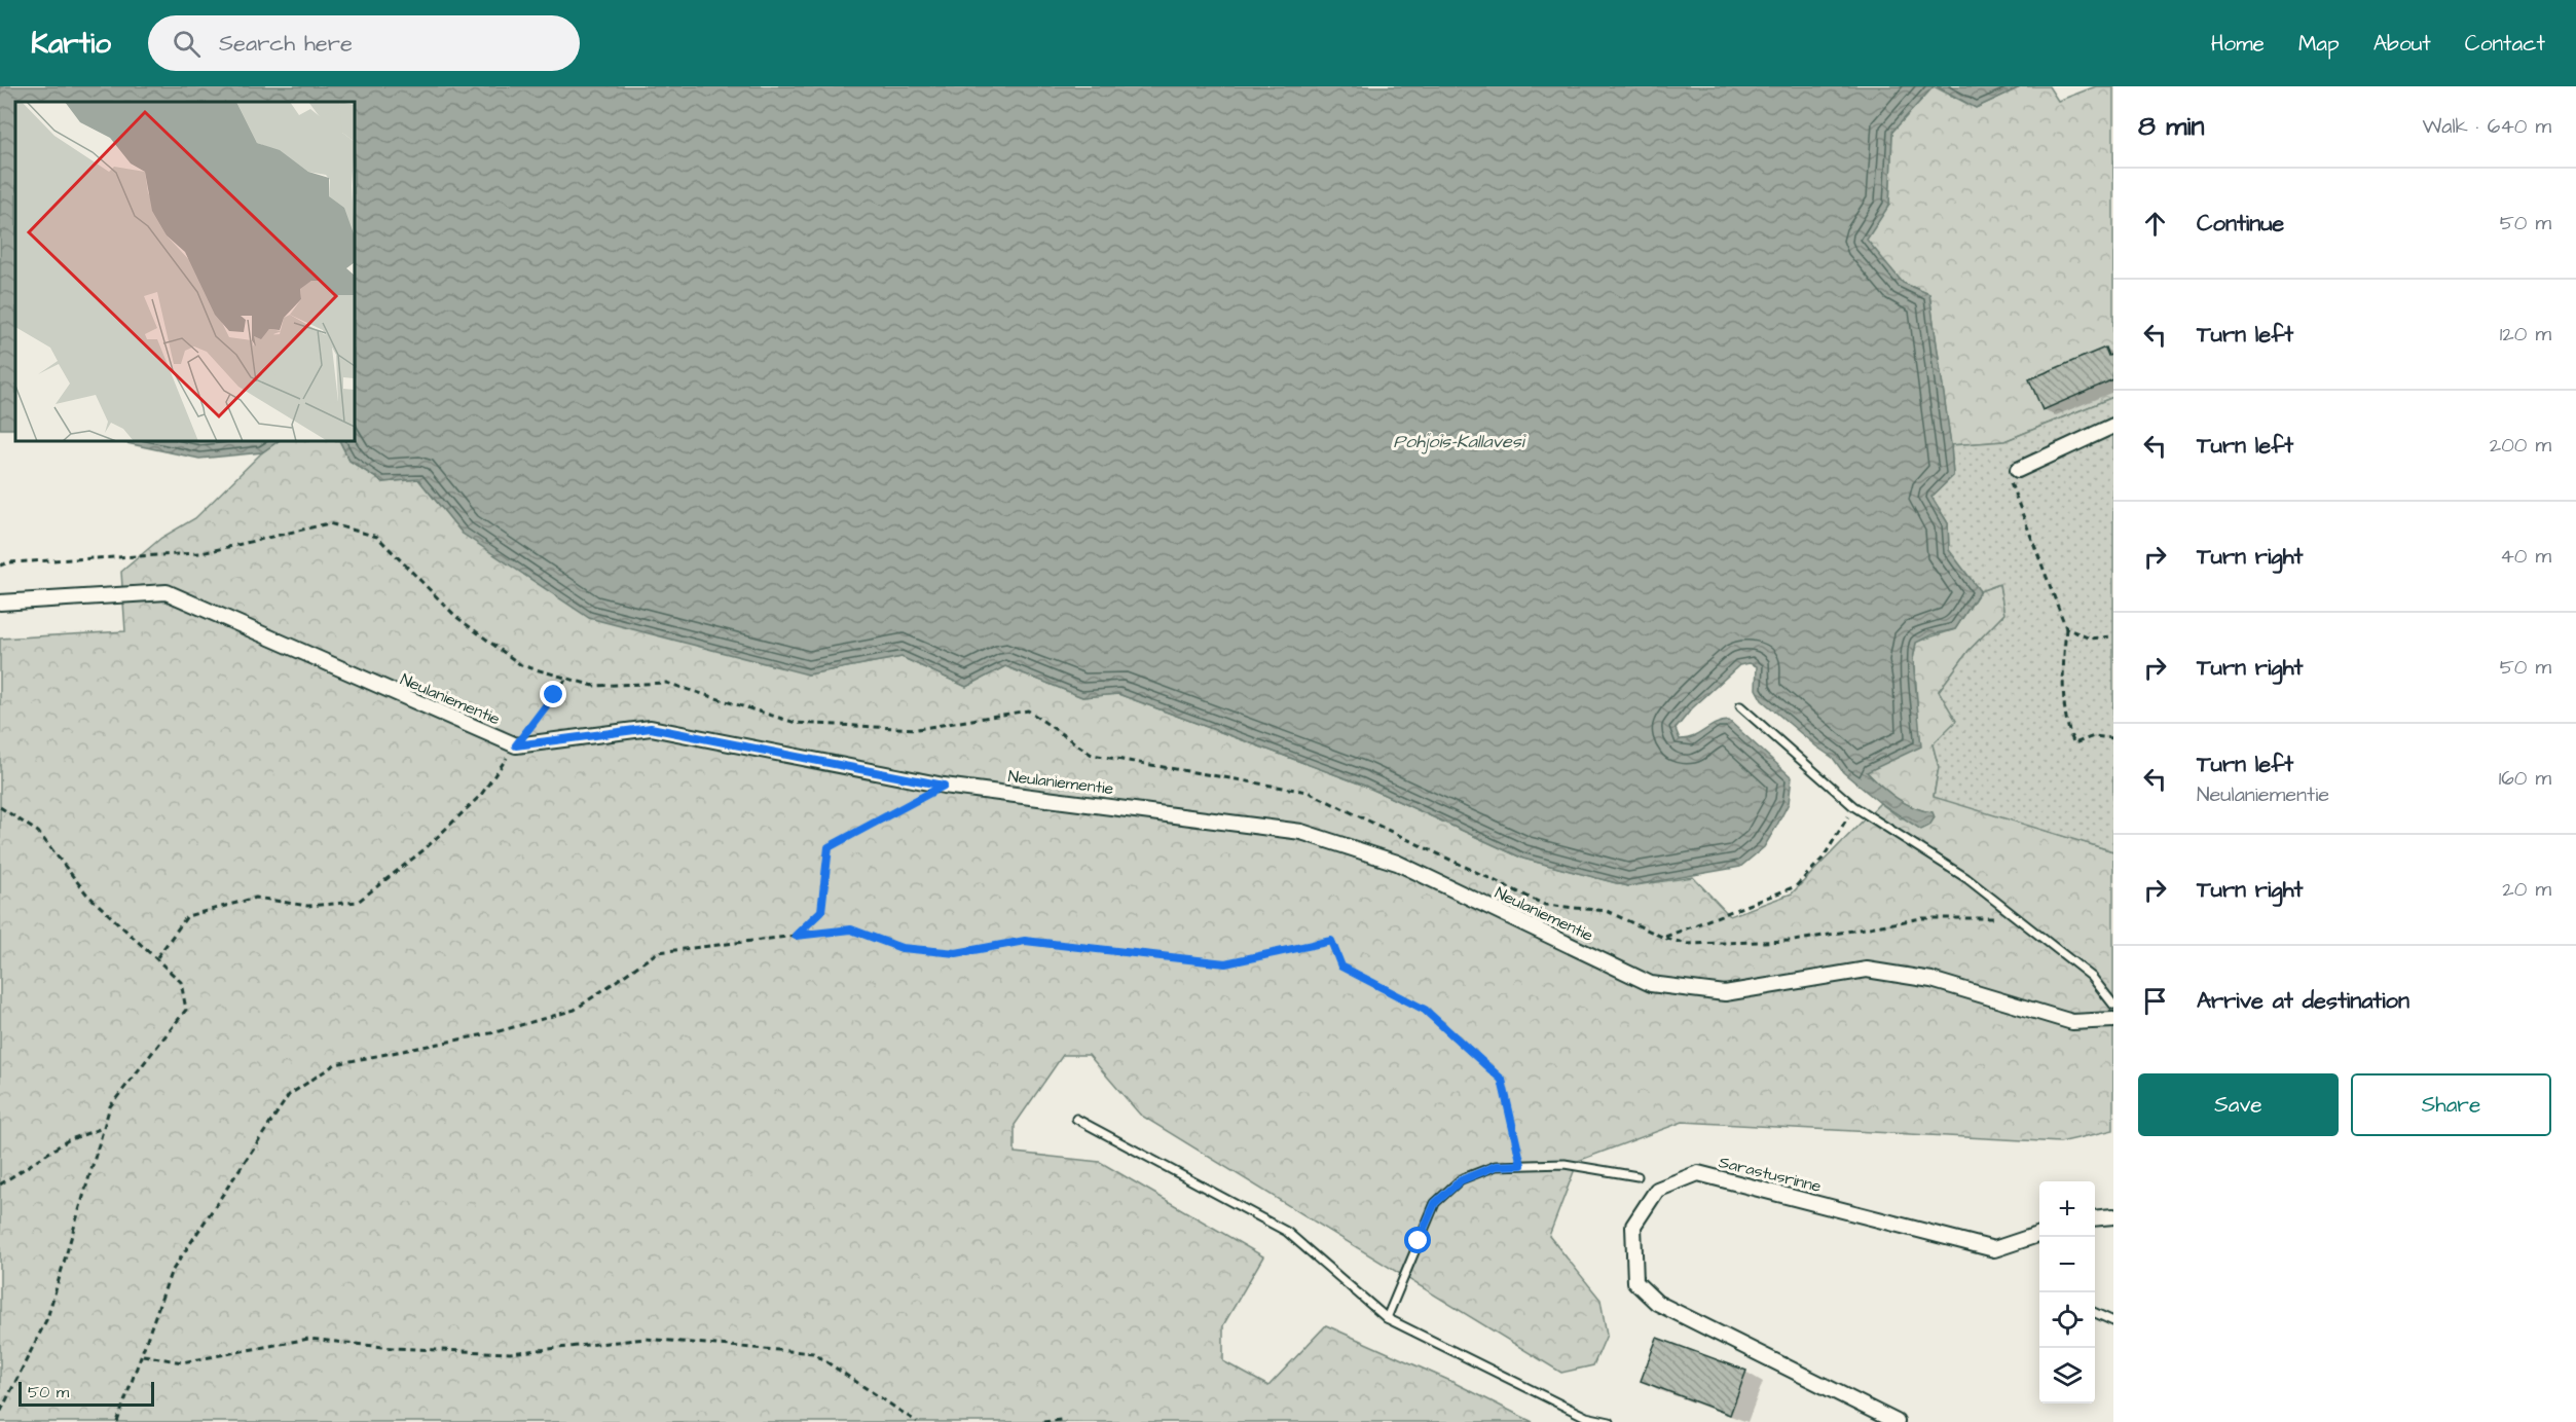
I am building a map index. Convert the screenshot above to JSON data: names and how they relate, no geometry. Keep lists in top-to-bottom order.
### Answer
{
  "streets": {
    "street": ["Neulaniementie", "Sarastusrinne"]
  },
  "water": ["Pohjois-Kallavesi"],
  "scale_bar": "50 m",
  "page": {
    "header": "Kartio",
    "search": "Search here",
    "nav": [
      "Home",
      "Map",
      "About",
      "Contact"
    ],
    "heading": ["8 min", "Walk · 640 m"],
    "list": [
      ["Continue", "50 m"],
      ["Turn left", "120 m"],
      ["Turn left", "200 m"],
      ["Turn right", "40 m"],
      ["Turn right", "50 m"],
      ["Turn left", "Neulaniementie", "160 m"],
      ["Turn right", "20 m"],
      "Arrive at destination"
    ],
    "buttons": ["Save", "Share"],
    "map_buttons": ["+", "−"],
    "scale": "50 m"
  }
}
